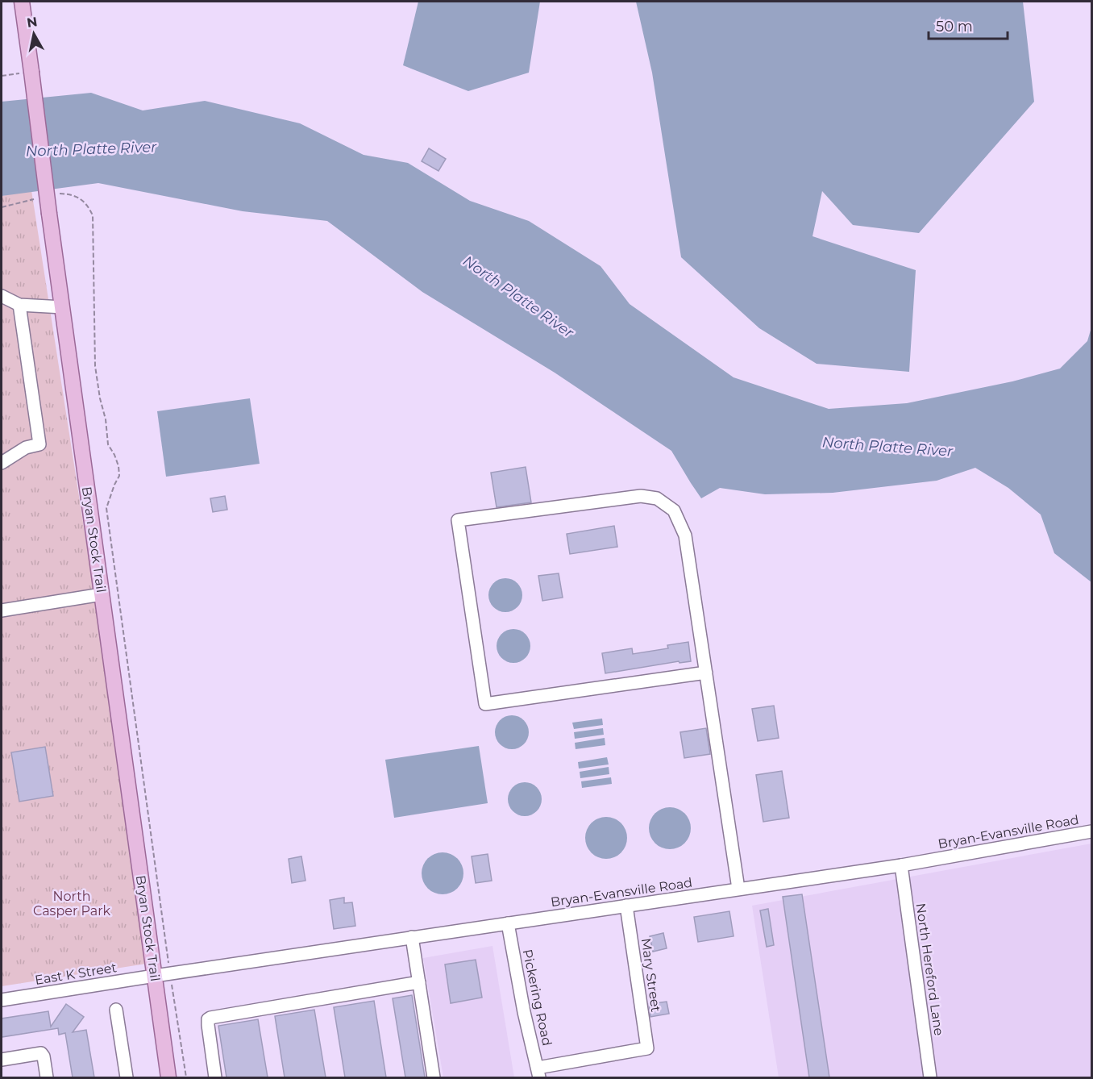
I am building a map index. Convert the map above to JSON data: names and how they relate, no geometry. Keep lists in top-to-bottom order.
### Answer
{
  "streets": {
    "main road": ["Bryan Stock Trail"],
    "street": [
      "Bryan-Evansville Road",
      "North Hereford Lane",
      "East K Street",
      "Mary Street",
      "Pickering Road"
    ]
  },
  "crossings": [
    ["Bryan Stock Trail", "Bryan-Evansville Road"],
    ["Bryan Stock Trail", "East K Street"],
    ["Bryan-Evansville Road", "North Hereford Lane"],
    ["Bryan-Evansville Road", "East K Street"],
    ["Bryan-Evansville Road", "Mary Street"],
    ["Bryan-Evansville Road", "Pickering Road"],
    ["Mary Street", "Pickering Road"]
  ],
  "water": ["North Platte River"],
  "parks": ["North Casper Park"],
  "scale_bar": "50 m",
  "north": "top"
}
